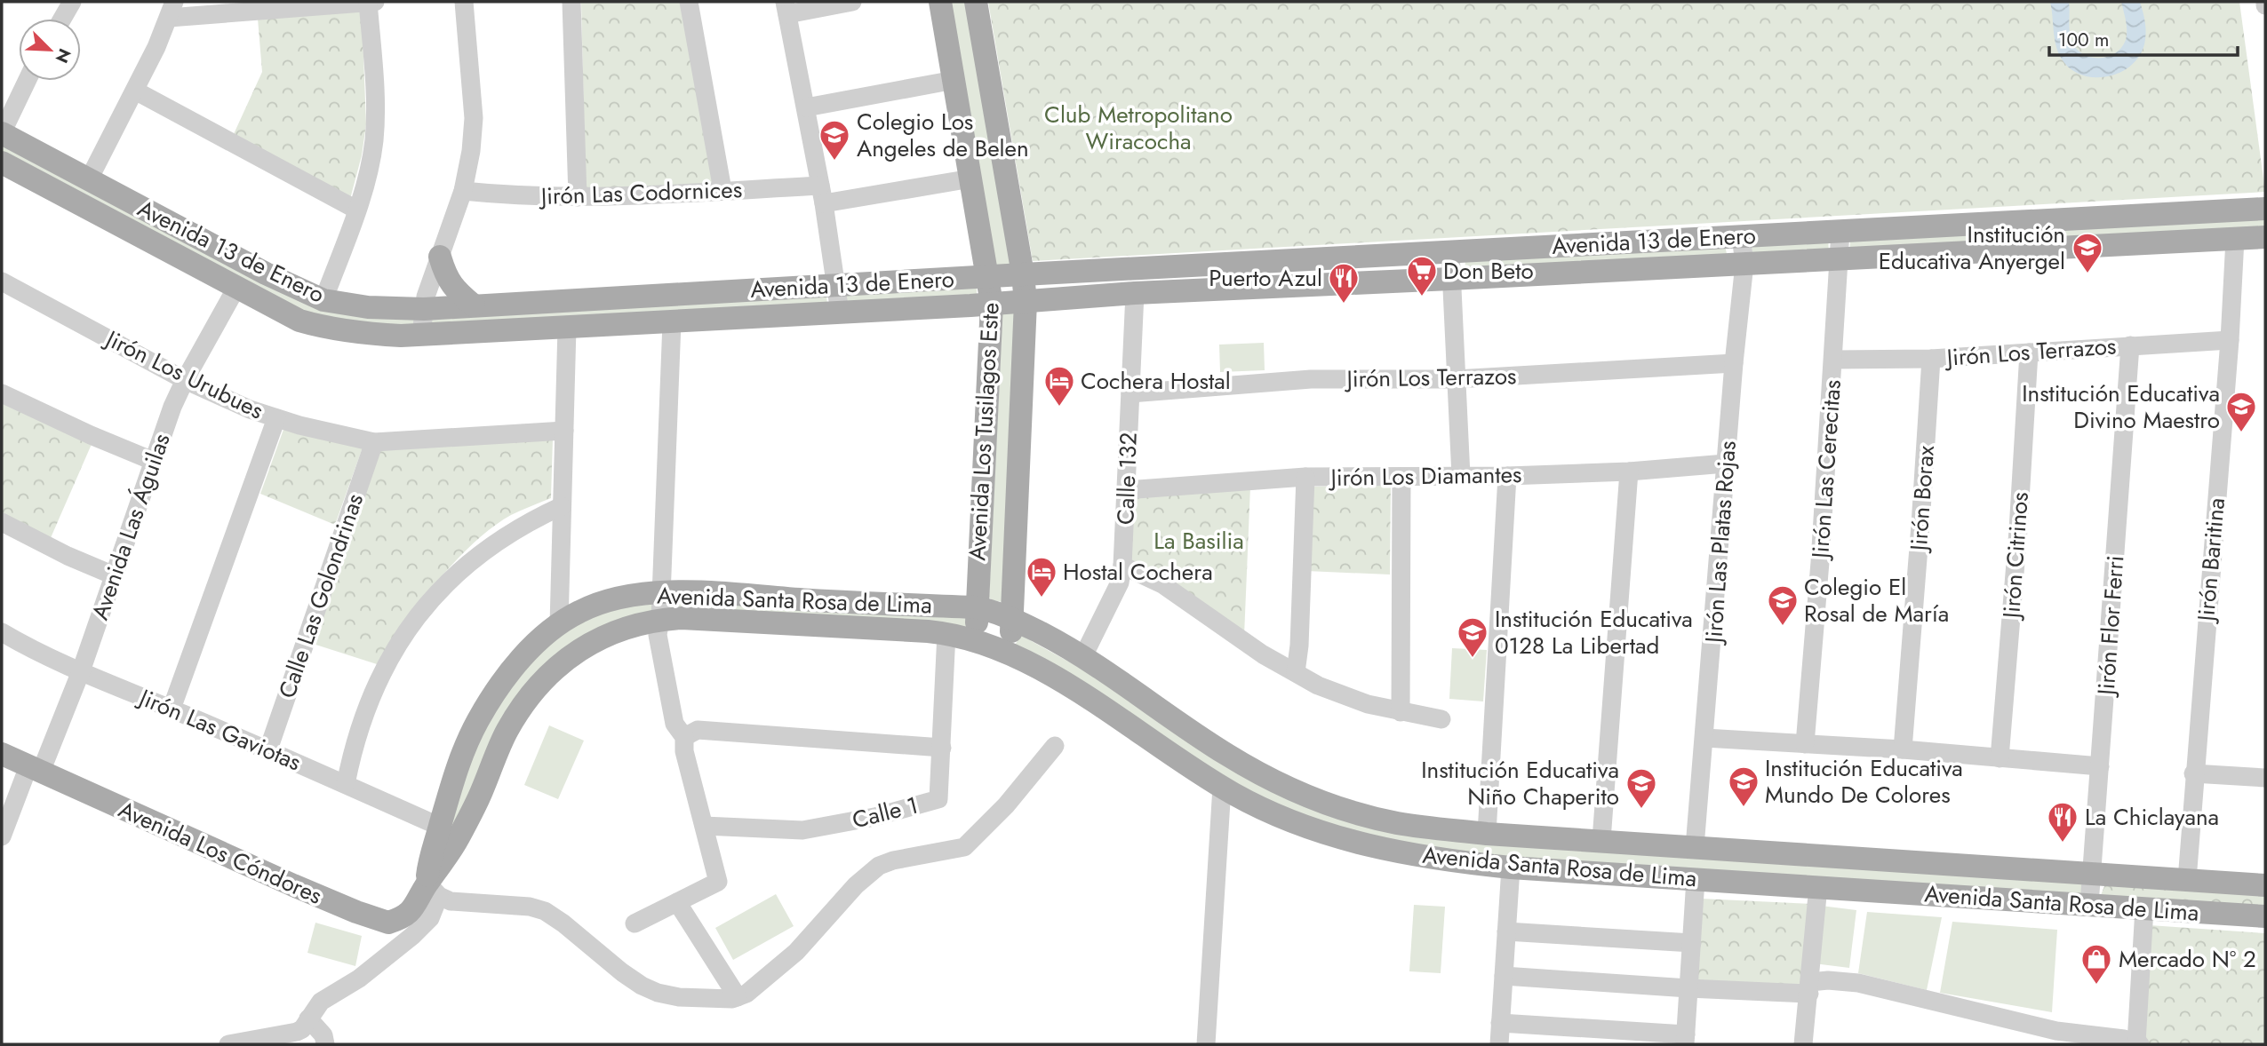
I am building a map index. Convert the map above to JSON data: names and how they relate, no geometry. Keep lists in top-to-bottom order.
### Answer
{
  "streets": {
    "main road": [
      "Avenida 13 de Enero",
      "Avenida Los Tusilagos Este",
      "Avenida Santa Rosa de Lima",
      "Avenida Los Cóndores"
    ],
    "street": [
      "Jirón Las Codornices",
      "Jirón Los Terrazos",
      "Jirón Los Urubues",
      "Jirón Las Cerecitas",
      "Jirón Los Diamantes",
      "Calle 132",
      "Jirón Borax",
      "Avenida Las Águilas",
      "Jirón Las Platas Rojas",
      "Jirón Citrinos",
      "Jirón Baritina",
      "Calle Las Golondrinas",
      "Jirón Flor Ferri",
      "Jirón Las Gaviotas",
      "Calle 1"
    ]
  },
  "crossings": [
    ["Jirón Las Codornices", "Avenida Los Tusilagos Este"],
    ["Avenida 13 de Enero", "Avenida Los Tusilagos Este"],
    ["Avenida 13 de Enero", "Jirón Las Cerecitas"],
    ["Avenida 13 de Enero", "Calle 132"],
    ["Avenida 13 de Enero", "Avenida Las Águilas"],
    ["Avenida 13 de Enero", "Jirón Las Platas Rojas"],
    ["Avenida 13 de Enero", "Jirón Baritina"],
    ["Jirón Los Terrazos", "Jirón Las Cerecitas"],
    ["Jirón Los Terrazos", "Calle 132"],
    ["Jirón Los Terrazos", "Jirón Borax"],
    ["Jirón Los Terrazos", "Jirón Las Platas Rojas"],
    ["Jirón Los Terrazos", "Jirón Citrinos"],
    ["Jirón Los Terrazos", "Jirón Baritina"],
    ["Jirón Los Terrazos", "Jirón Flor Ferri"],
    ["Jirón Los Urubues", "Avenida Las Águilas"],
    ["Jirón Los Urubues", "Calle Las Golondrinas"],
    ["Avenida Los Tusilagos Este", "Avenida Santa Rosa de Lima"],
    ["Jirón Los Diamantes", "Calle 132"],
    ["Jirón Los Diamantes", "Jirón Las Platas Rojas"],
    ["Calle 132", "Avenida Santa Rosa de Lima"],
    ["Avenida Las Águilas", "Jirón Las Gaviotas"],
    ["Avenida Las Águilas", "Avenida Los Cóndores"],
    ["Jirón Las Platas Rojas", "Avenida Santa Rosa de Lima"],
    ["Jirón Baritina", "Avenida Santa Rosa de Lima"],
    ["Calle Las Golondrinas", "Jirón Las Gaviotas"],
    ["Avenida Santa Rosa de Lima", "Jirón Flor Ferri"],
    ["Avenida Santa Rosa de Lima", "Jirón Las Gaviotas"],
    ["Avenida Santa Rosa de Lima", "Calle 1"],
    ["Avenida Santa Rosa de Lima", "Avenida Los Cóndores"]
  ],
  "parks": ["Club Metropolitano Wiracocha", "La Basilia"],
  "places": {
    "school or university": [
      "Colegio Los Angeles de Belen",
      "Institución Educativa Anyergel",
      "Institución Educativa Divino Maestro",
      "Colegio El Rosal de María",
      "Institución Educativa 0128 La Libertad",
      "Institución Educativa Mundo De Colores",
      "Institución Educativa Niño Chaperito"
    ],
    "supermarket": ["Don Beto"],
    "restaurant": ["Puerto Azul", "La Chiclayana"],
    "hotel": ["Cochera Hostal", "Hostal Cochera"],
    "shop": ["Mercado Nº 2"]
  },
  "scale_bar": "100 m",
  "north": "bottom right"
}
